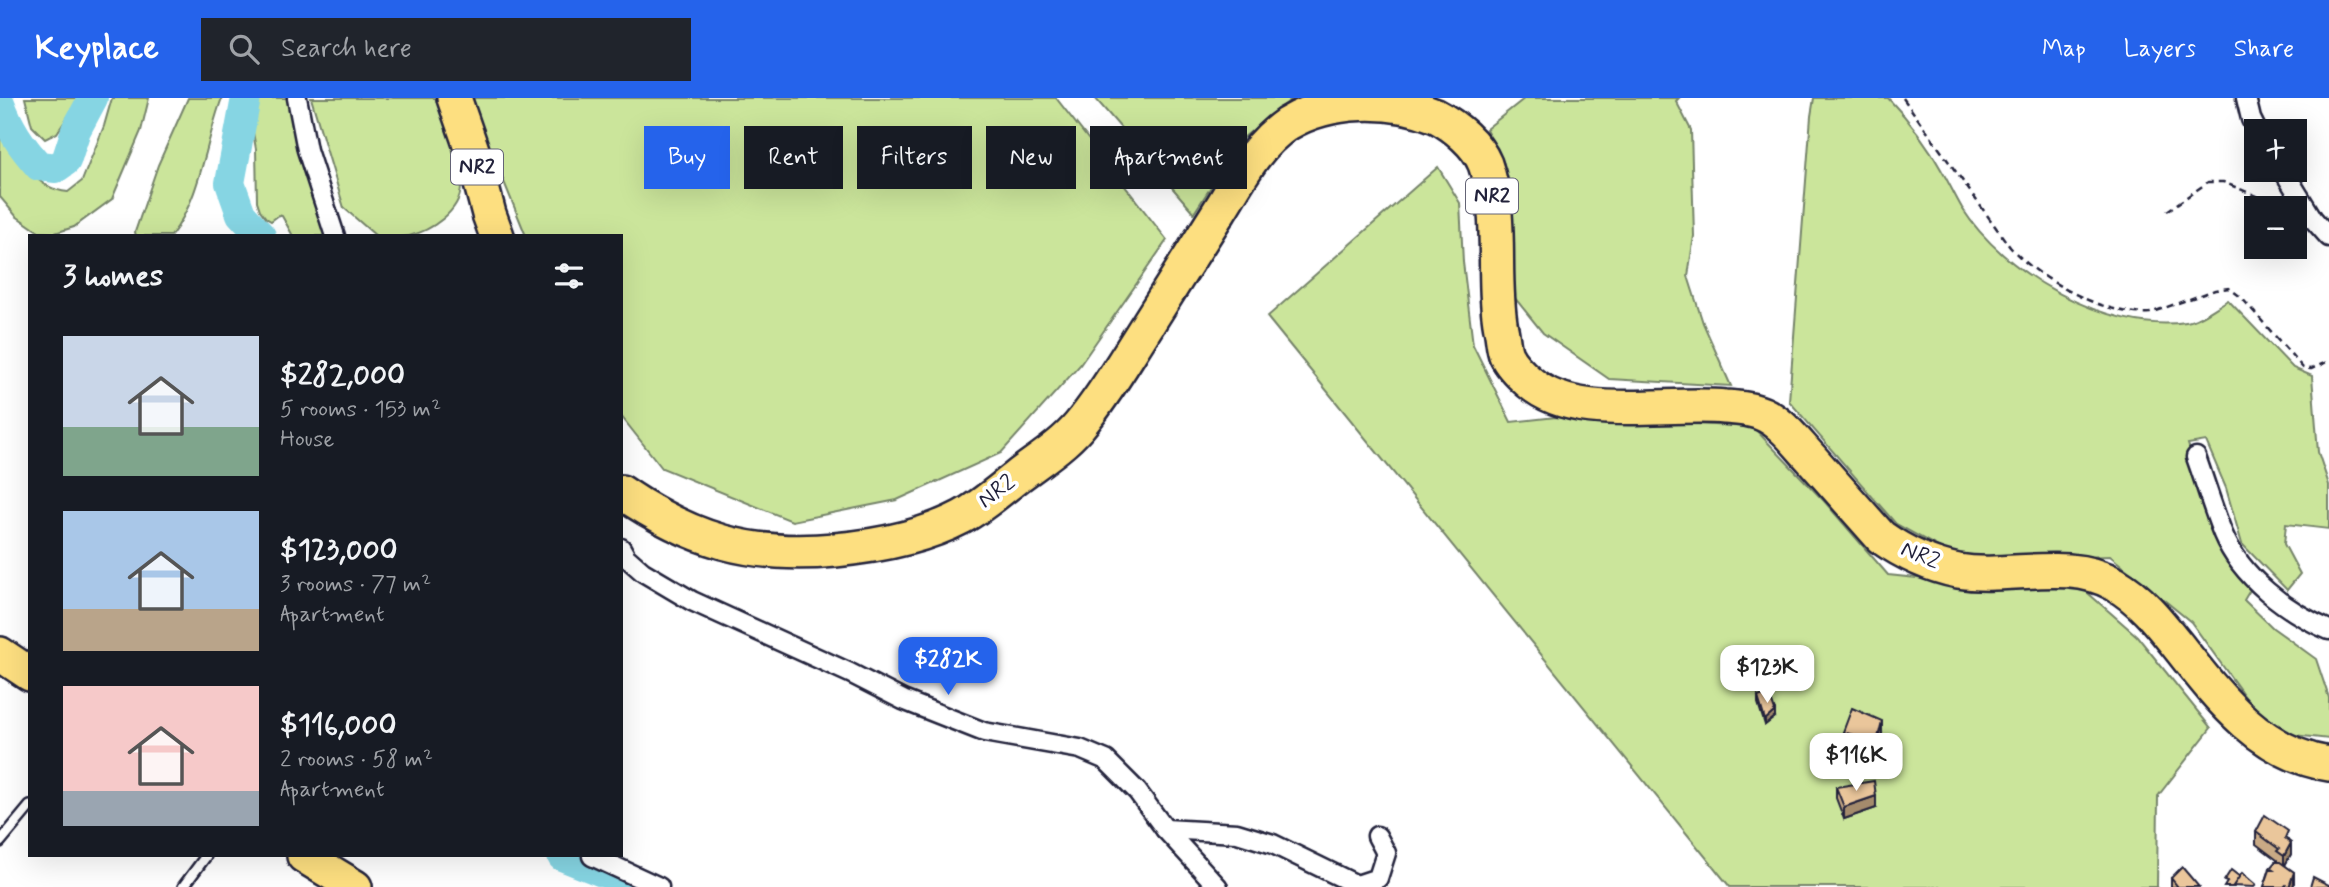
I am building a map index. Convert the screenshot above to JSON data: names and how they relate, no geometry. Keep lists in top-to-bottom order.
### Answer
{
  "streets": {
    "highway": ["NR2"]
  },
  "page": {
    "header": "Keyplace",
    "search": "Search here",
    "nav": ["Map", "Layers", "Share"],
    "map_buttons": ["+", "−"],
    "chip": [
      "Buy",
      "Rent",
      "Filters",
      "New",
      "Apartment"
    ],
    "heading": "3 homes",
    "list": [
      {
        "name": "$282,000",
        "note": "5 rooms · 153 m² · House"
      },
      {
        "name": "$123,000",
        "note": "3 rooms · 77 m² · Apartment"
      },
      {
        "name": "$116,000",
        "note": "2 rooms · 58 m² · Apartment"
      }
    ],
    "price": ["$282K", "$123K", "$116K"]
  }
}
